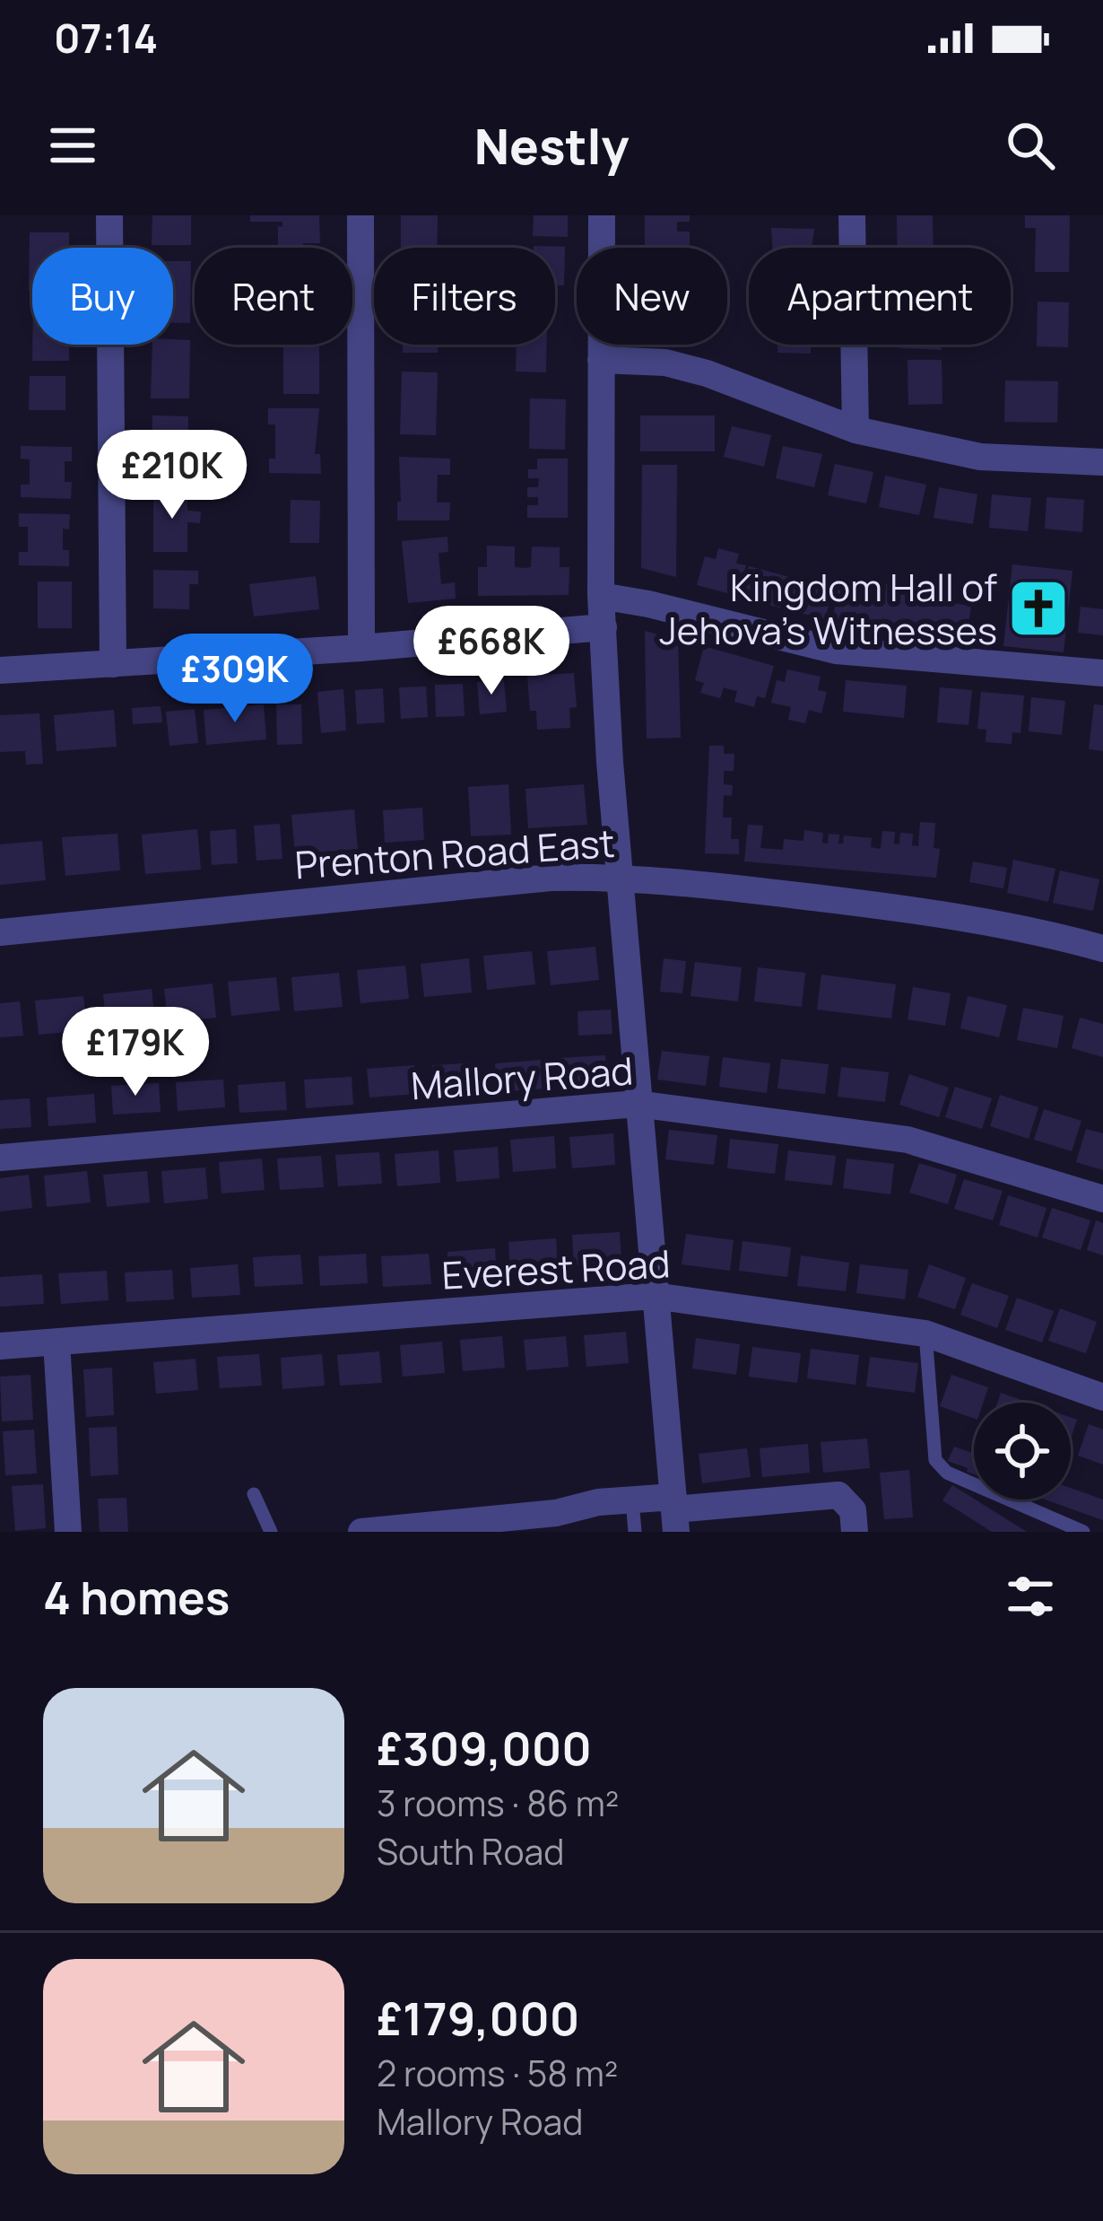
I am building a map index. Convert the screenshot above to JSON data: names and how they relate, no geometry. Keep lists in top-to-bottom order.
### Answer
{
  "streets": {
    "street": ["Prenton Road East", "Mallory Road", "Everest Road"]
  },
  "places": {
    "church": ["Kingdom Hall of Jehova's Witnesses"]
  },
  "page": {
    "status": "07:14",
    "header": "Nestly",
    "chip": [
      "Buy",
      "Rent",
      "Filters",
      "New",
      "Apartment"
    ],
    "price": [
      "£210K",
      "£668K",
      "£309K",
      "£179K"
    ],
    "heading": "4 homes",
    "list": [
      {
        "name": "£309,000",
        "note": "3 rooms · 86 m² · South Road"
      },
      {
        "name": "£179,000",
        "note": "2 rooms · 58 m² · Mallory Road"
      }
    ]
  }
}
